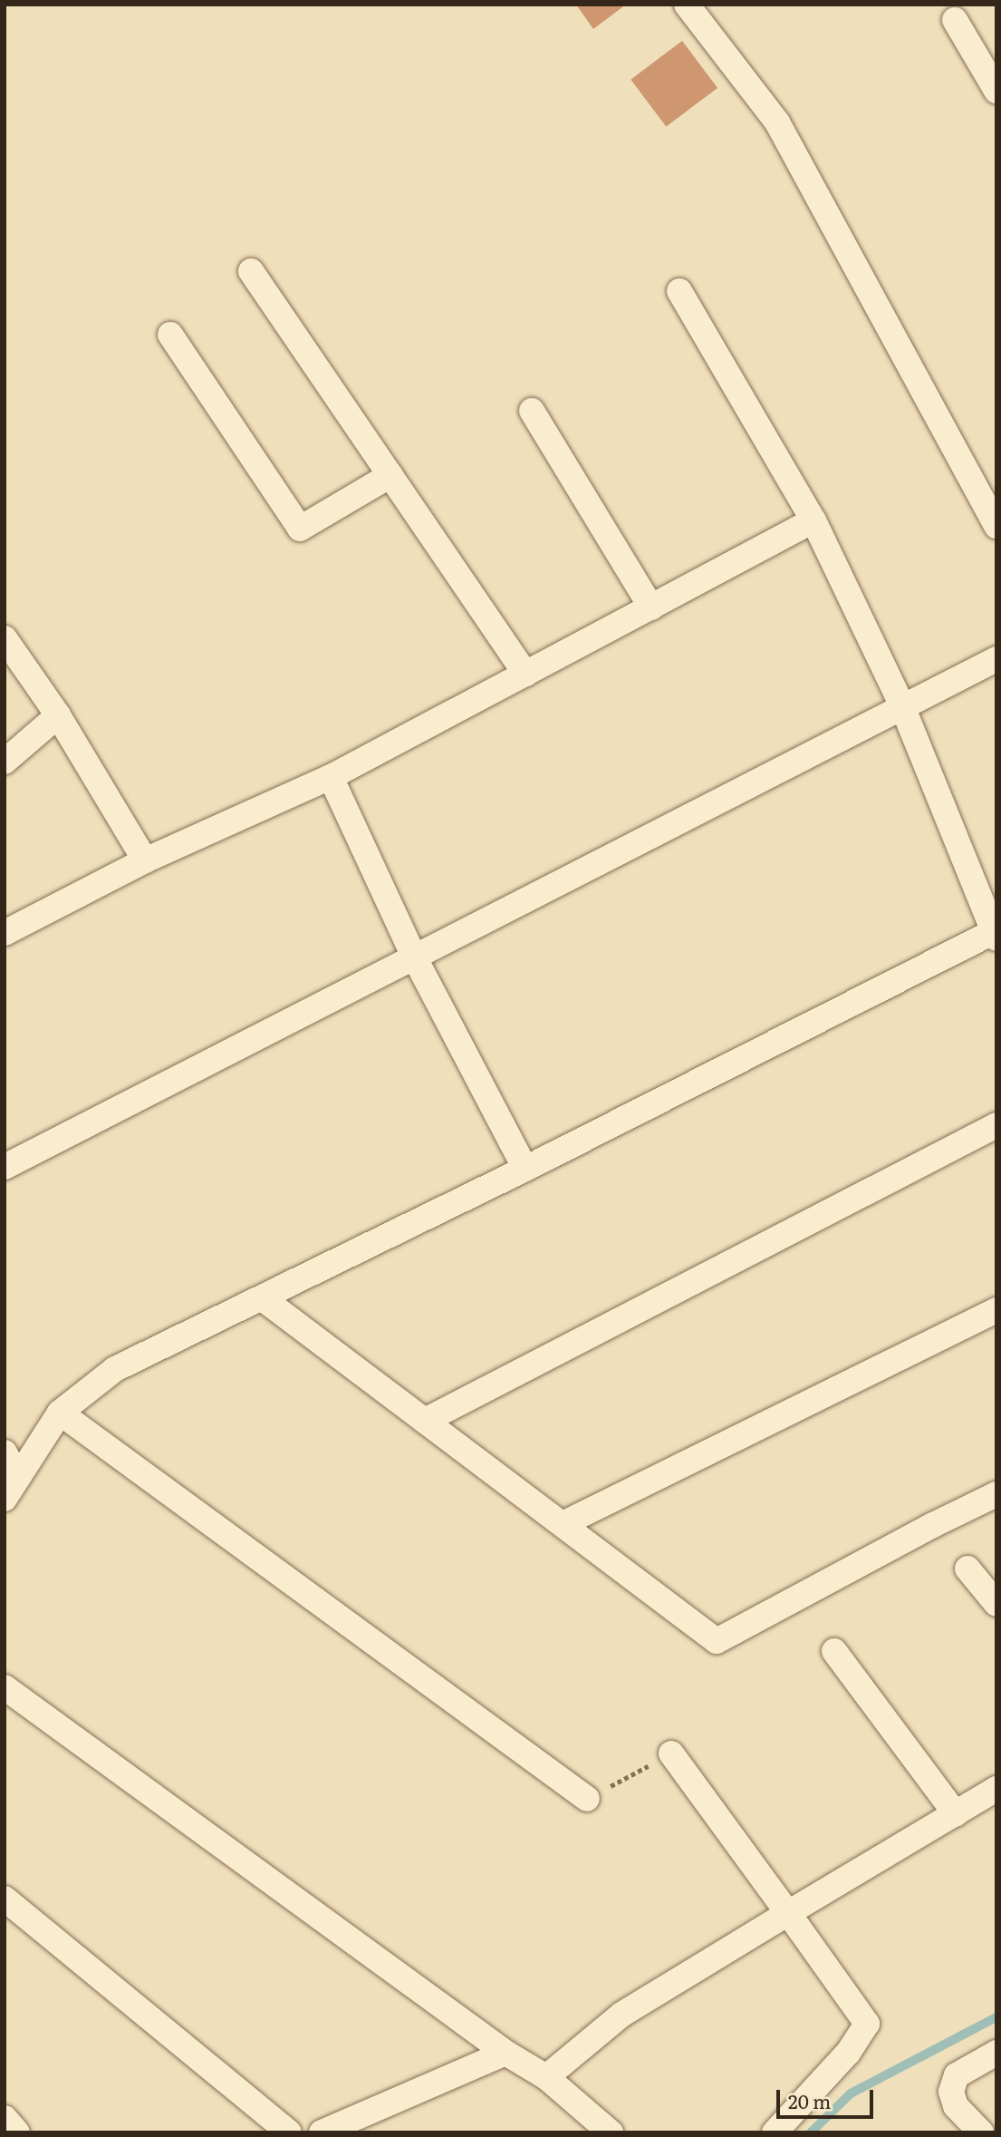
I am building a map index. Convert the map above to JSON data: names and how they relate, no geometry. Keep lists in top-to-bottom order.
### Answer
{
  "scale_bar": "20 m"
}
